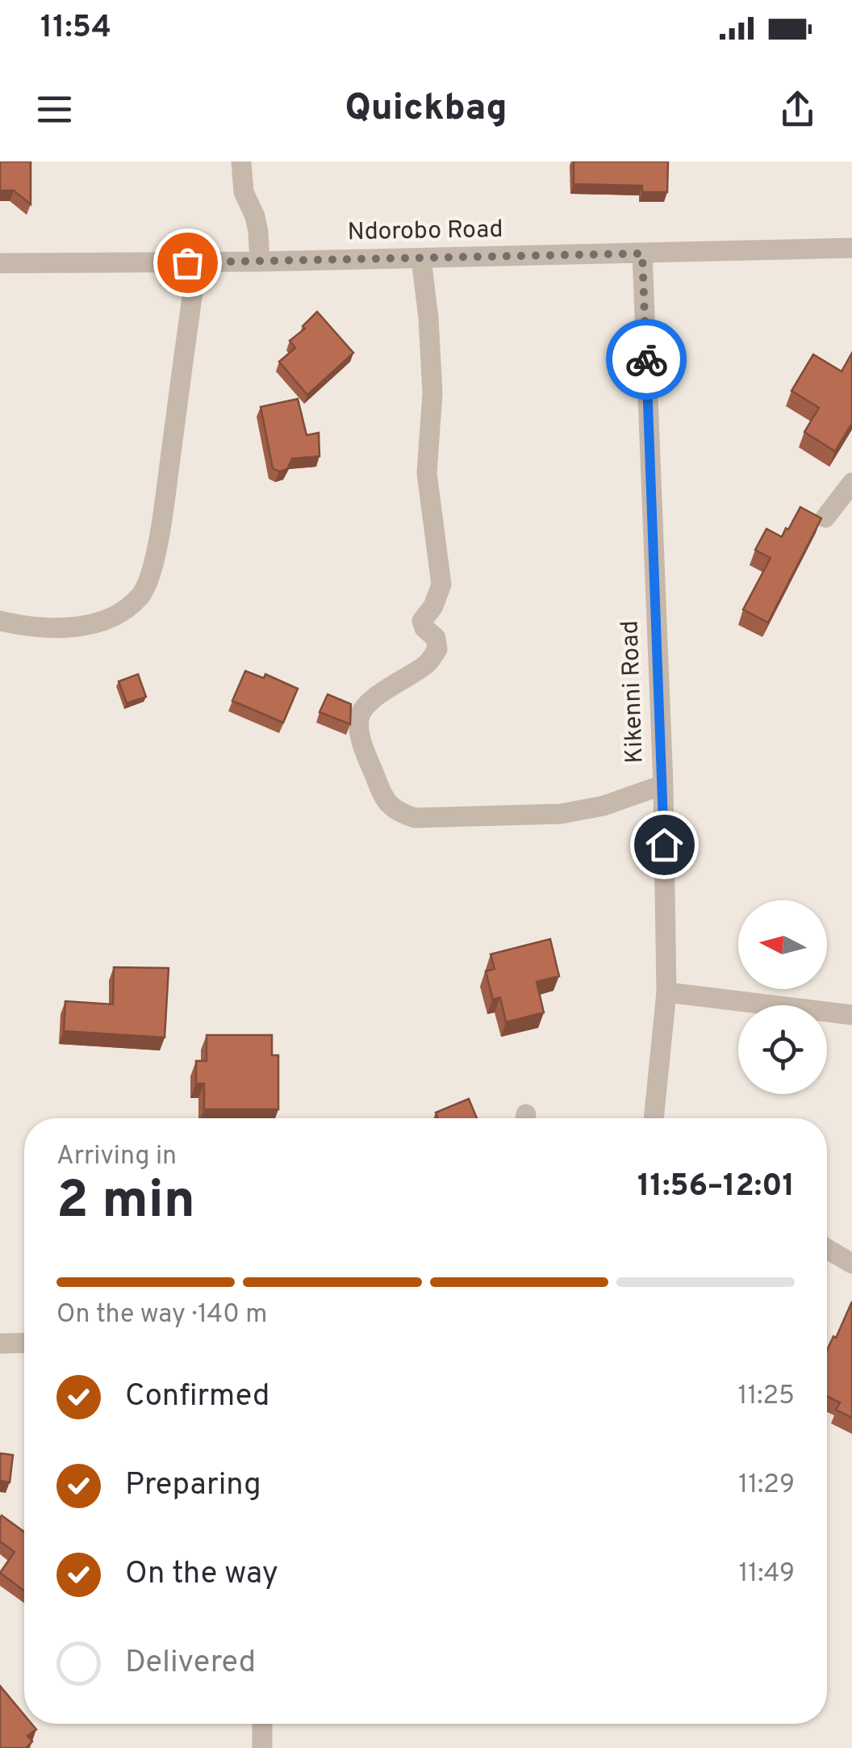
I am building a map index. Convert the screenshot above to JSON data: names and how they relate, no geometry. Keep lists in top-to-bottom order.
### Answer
{
  "streets": {
    "street": ["Ndorobo Road", "Kikenni Road"]
  },
  "crossings": [
    ["Ndorobo Road", "Kikenni Road"]
  ],
  "north": "left",
  "page": {
    "status": "11:54",
    "header": "Quickbag",
    "heading": ["2 min", "Arriving in", "11:56–12:01"],
    "bar": "On the way · 140 m",
    "list": [
      ["Confirmed", "11:25"],
      ["Preparing", "11:29"],
      ["On the way", "11:49"],
      "Delivered"
    ]
  }
}
